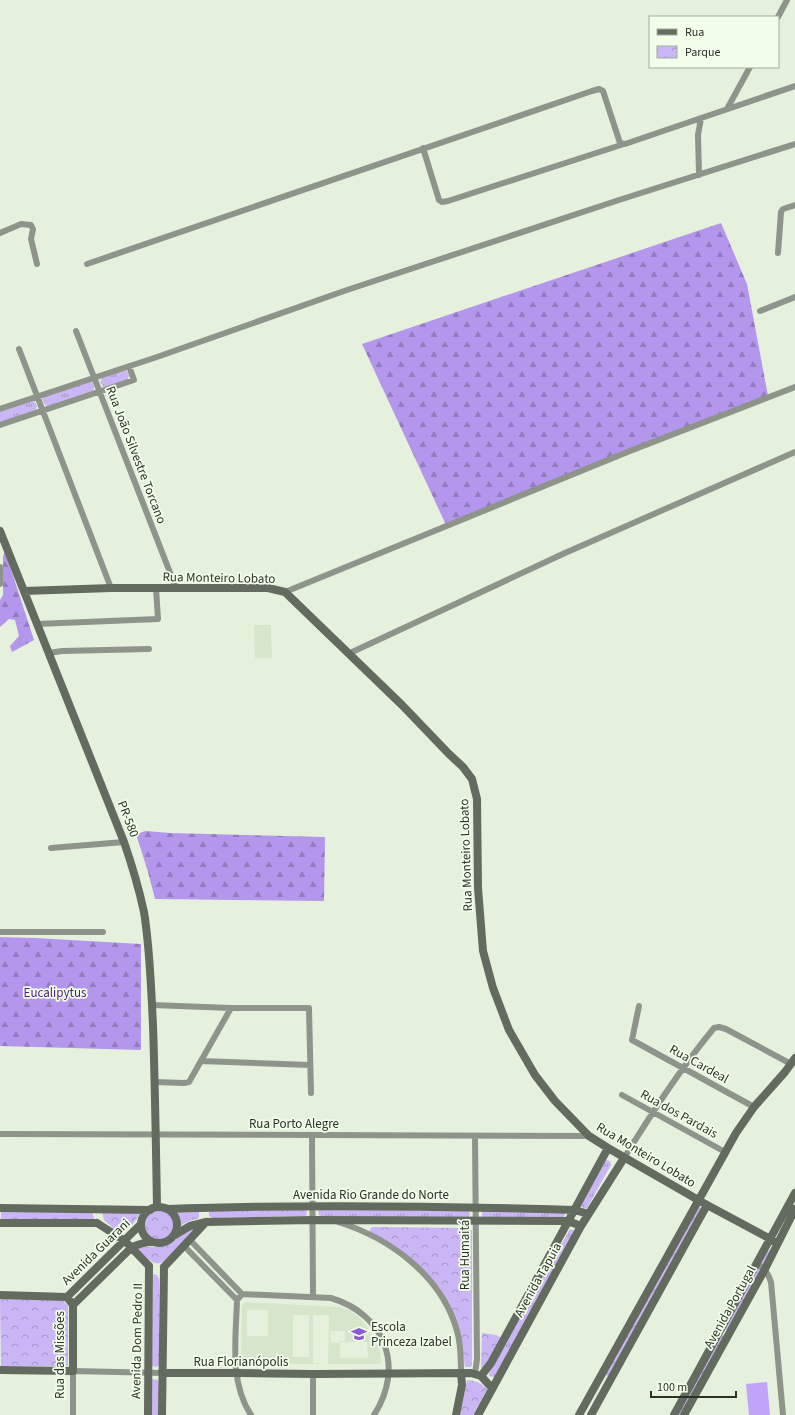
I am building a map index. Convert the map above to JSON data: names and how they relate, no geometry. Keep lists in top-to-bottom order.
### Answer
{
  "streets": {
    "street": [
      "Rua João Silvestre Torcano",
      "Rua Monteiro Lobato",
      "PR-580",
      "Rua Cardeal",
      "Rua dos Pardais",
      "Rua Porto Alegre",
      "Avenida Rio Grande do Norte",
      "Avenida Guarani",
      "Rua Humaitá",
      "Avenida Tapuia",
      "Avenida Portugal",
      "Avenida Dom Pedro II",
      "Rua das Missões",
      "Rua Florianópolis"
    ]
  },
  "crossings": [
    ["Rua João Silvestre Torcano", "Rua Monteiro Lobato"],
    ["Rua Monteiro Lobato", "PR-580"],
    ["Rua Monteiro Lobato", "Rua Porto Alegre"],
    ["Rua Monteiro Lobato", "Avenida Tapuia"],
    ["Rua Monteiro Lobato", "Avenida Portugal"],
    ["PR-580", "Rua Porto Alegre"],
    ["PR-580", "Avenida Rio Grande do Norte"],
    ["PR-580", "Avenida Guarani"],
    ["Rua Porto Alegre", "Rua Humaitá"],
    ["Avenida Rio Grande do Norte", "Avenida Guarani"],
    ["Avenida Rio Grande do Norte", "Rua Humaitá"],
    ["Avenida Rio Grande do Norte", "Avenida Tapuia"],
    ["Avenida Guarani", "Rua das Missões"],
    ["Rua Humaitá", "Avenida Tapuia"],
    ["Rua Humaitá", "Rua Florianópolis"],
    ["Avenida Tapuia", "Rua Florianópolis"],
    ["Avenida Dom Pedro II", "Rua Florianópolis"],
    ["Rua das Missões", "Rua Florianópolis"]
  ],
  "parks": ["Eucalipytus"],
  "places": {
    "school or university": ["Escola Princeza Izabel"]
  },
  "legend": ["Rua", "Parque"],
  "scale_bar": "100 m"
}
